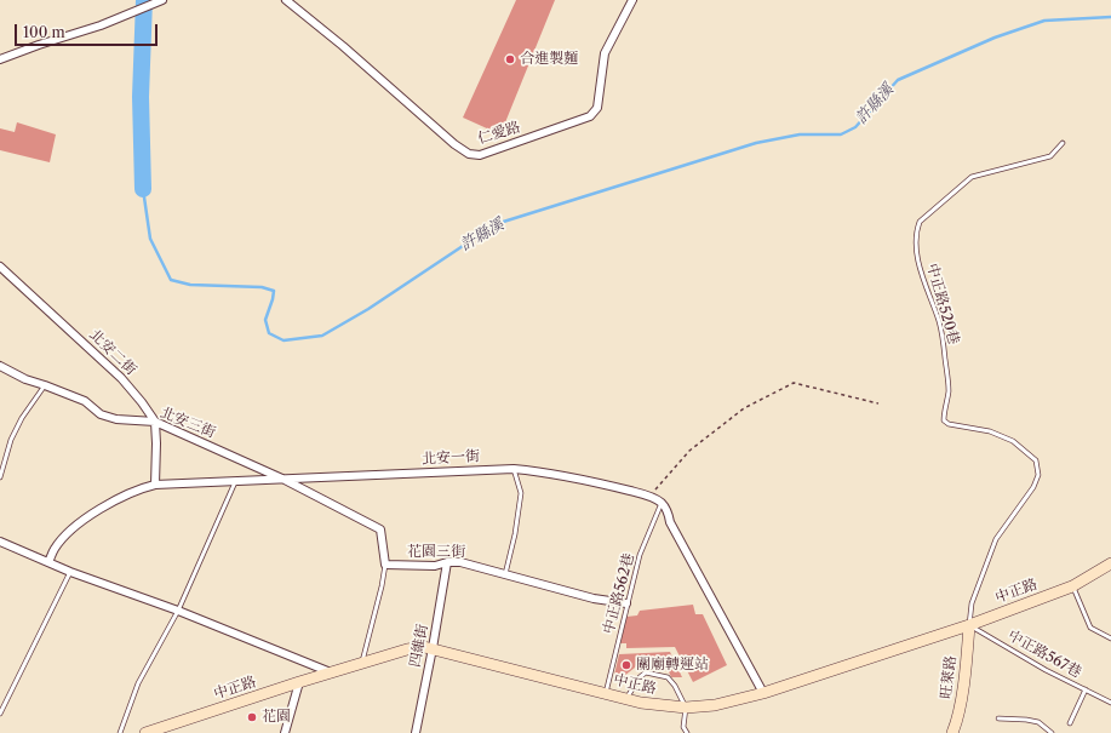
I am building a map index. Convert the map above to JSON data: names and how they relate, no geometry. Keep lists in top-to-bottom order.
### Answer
{
  "streets": {
    "main road": ["中正路", "旺萊路"],
    "street": [
      "仁愛路",
      "北安二街",
      "北安三街",
      "北安一街",
      "花園三街",
      "四維街"
    ],
    "lane": ["中正路520巷", "中正路562巷", "中正路567巷"]
  },
  "crossings": [
    ["中正路520巷", "中正路"],
    ["中正路520巷", "中正路567巷"],
    ["中正路520巷", "旺萊路"],
    ["北安二街", "北安三街"],
    ["北安三街", "北安一街"],
    ["北安一街", "中正路562巷"],
    ["花園三街", "中正路562巷"],
    ["花園三街", "四維街"],
    ["中正路", "中正路562巷"],
    ["中正路", "四維街"],
    ["中正路", "中正路567巷"],
    ["中正路", "旺萊路"],
    ["中正路567巷", "旺萊路"]
  ],
  "water": ["許縣溪"],
  "places": ["合進製麵", "關廟轉運站", "花園"],
  "scale_bar": "100 m"
}
